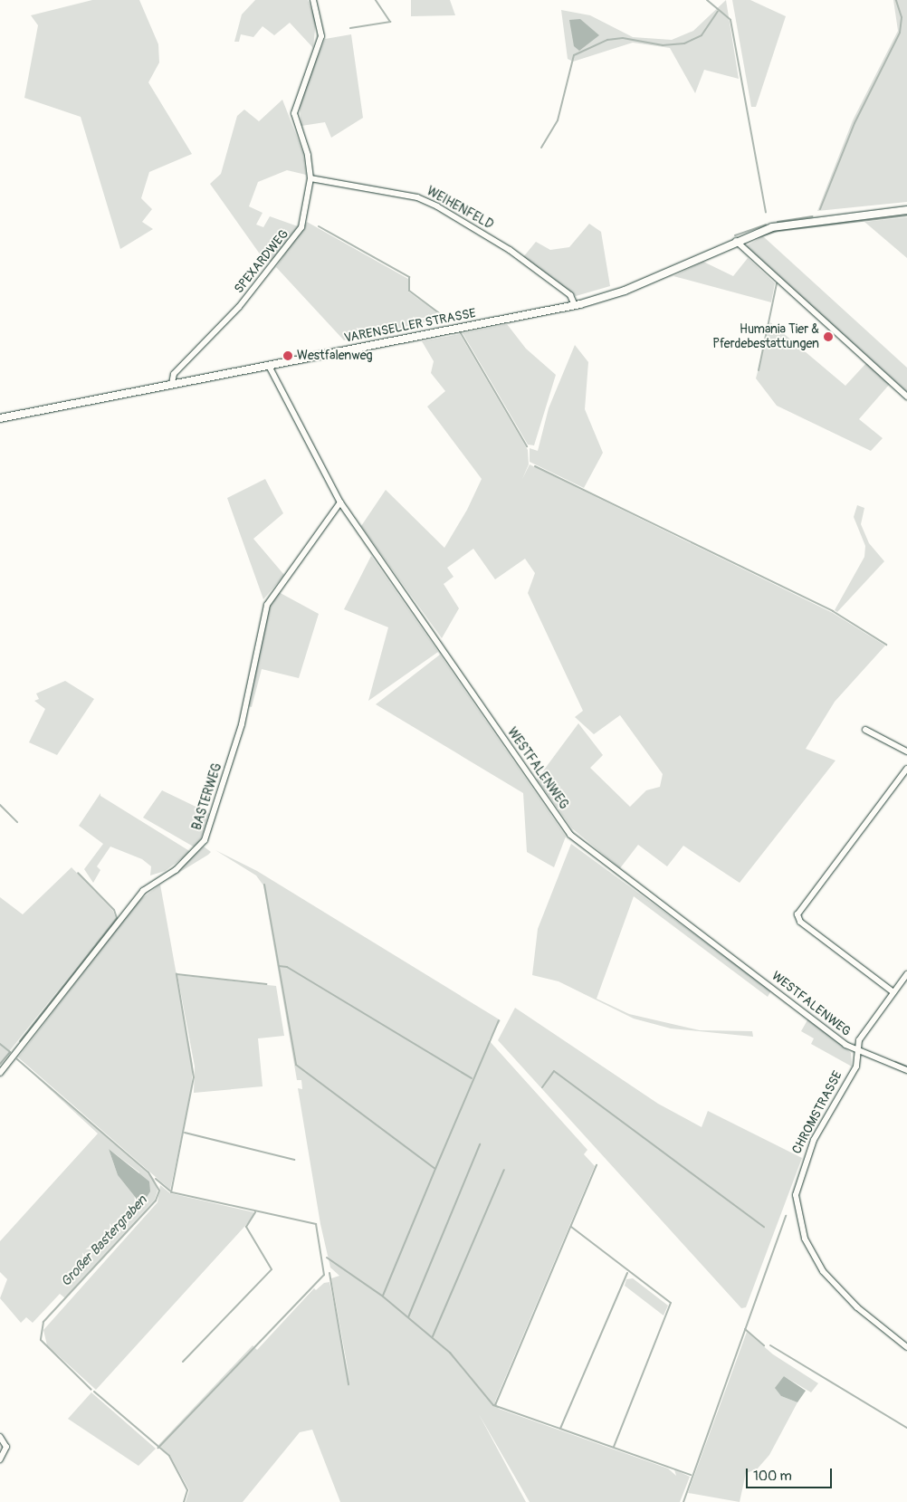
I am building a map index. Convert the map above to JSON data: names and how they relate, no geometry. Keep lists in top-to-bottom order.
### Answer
{
  "streets": {
    "main road": ["VARENSELLER STRASSE"],
    "street": [
      "WEIHENFELD",
      "SPEXARDWEG",
      "WESTFALENWEG",
      "BASTERWEG",
      "CHROMSTRASSE"
    ]
  },
  "crossings": [
    ["WEIHENFELD", "SPEXARDWEG"],
    ["WEIHENFELD", "VARENSELLER STRASSE"],
    ["SPEXARDWEG", "VARENSELLER STRASSE"],
    ["VARENSELLER STRASSE", "WESTFALENWEG"],
    ["WESTFALENWEG", "BASTERWEG"],
    ["WESTFALENWEG", "CHROMSTRASSE"]
  ],
  "water": ["Großer Bastergraben"],
  "places": ["Humania Tier & Pferdebestattungen", "Westfalenweg"],
  "scale_bar": "100 m"
}
